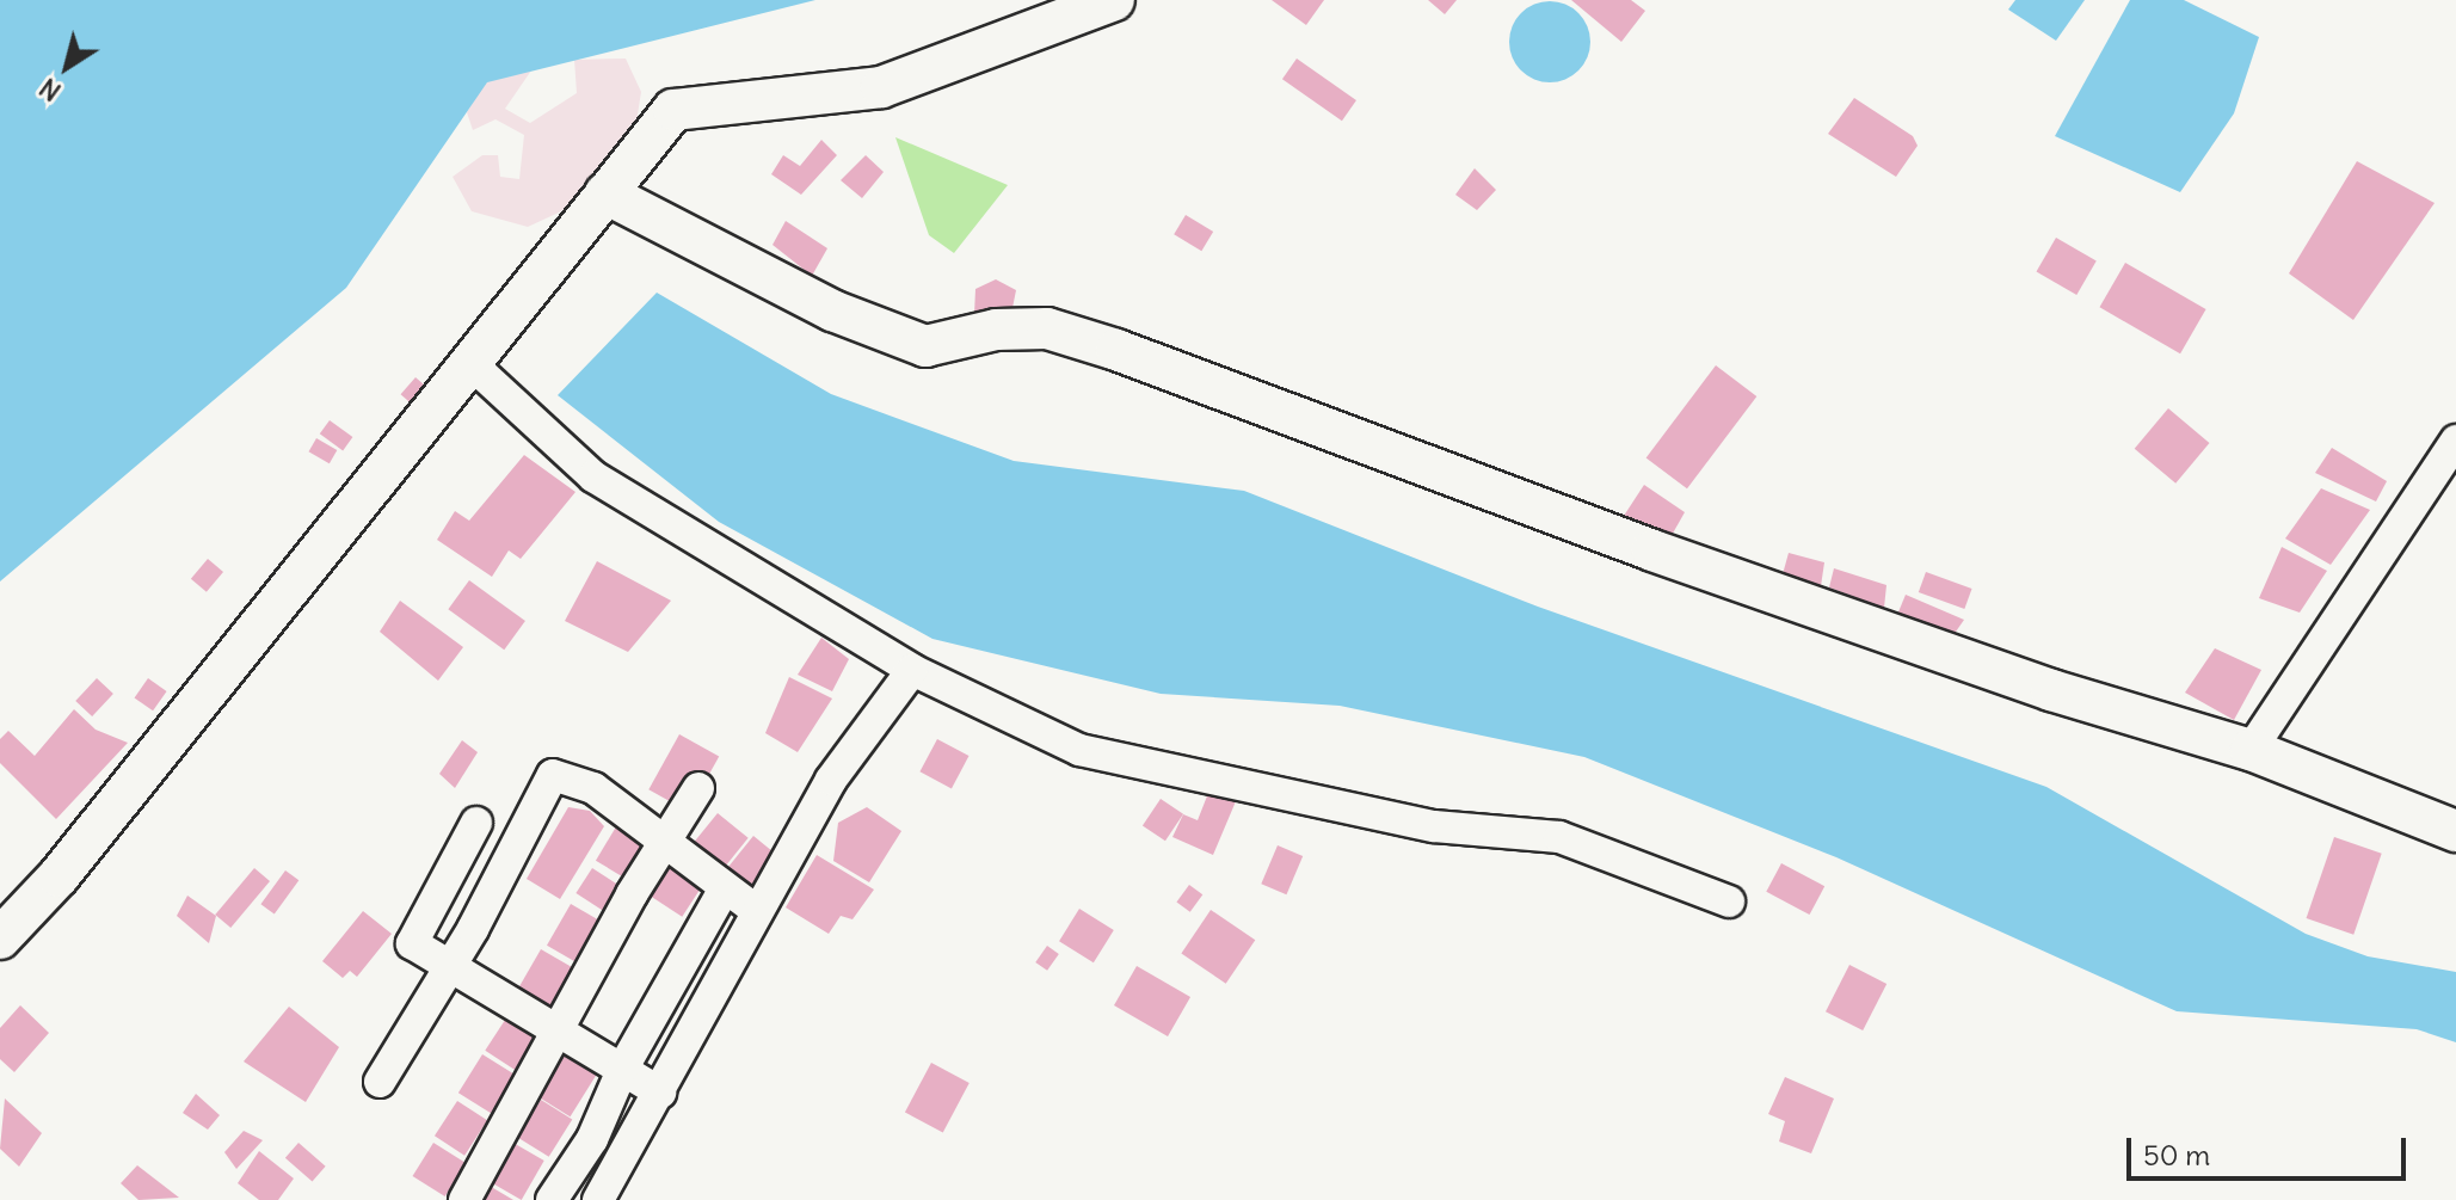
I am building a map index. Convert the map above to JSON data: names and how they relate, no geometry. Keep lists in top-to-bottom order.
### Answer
{
  "scale_bar": "50 m",
  "north": "bottom left"
}
